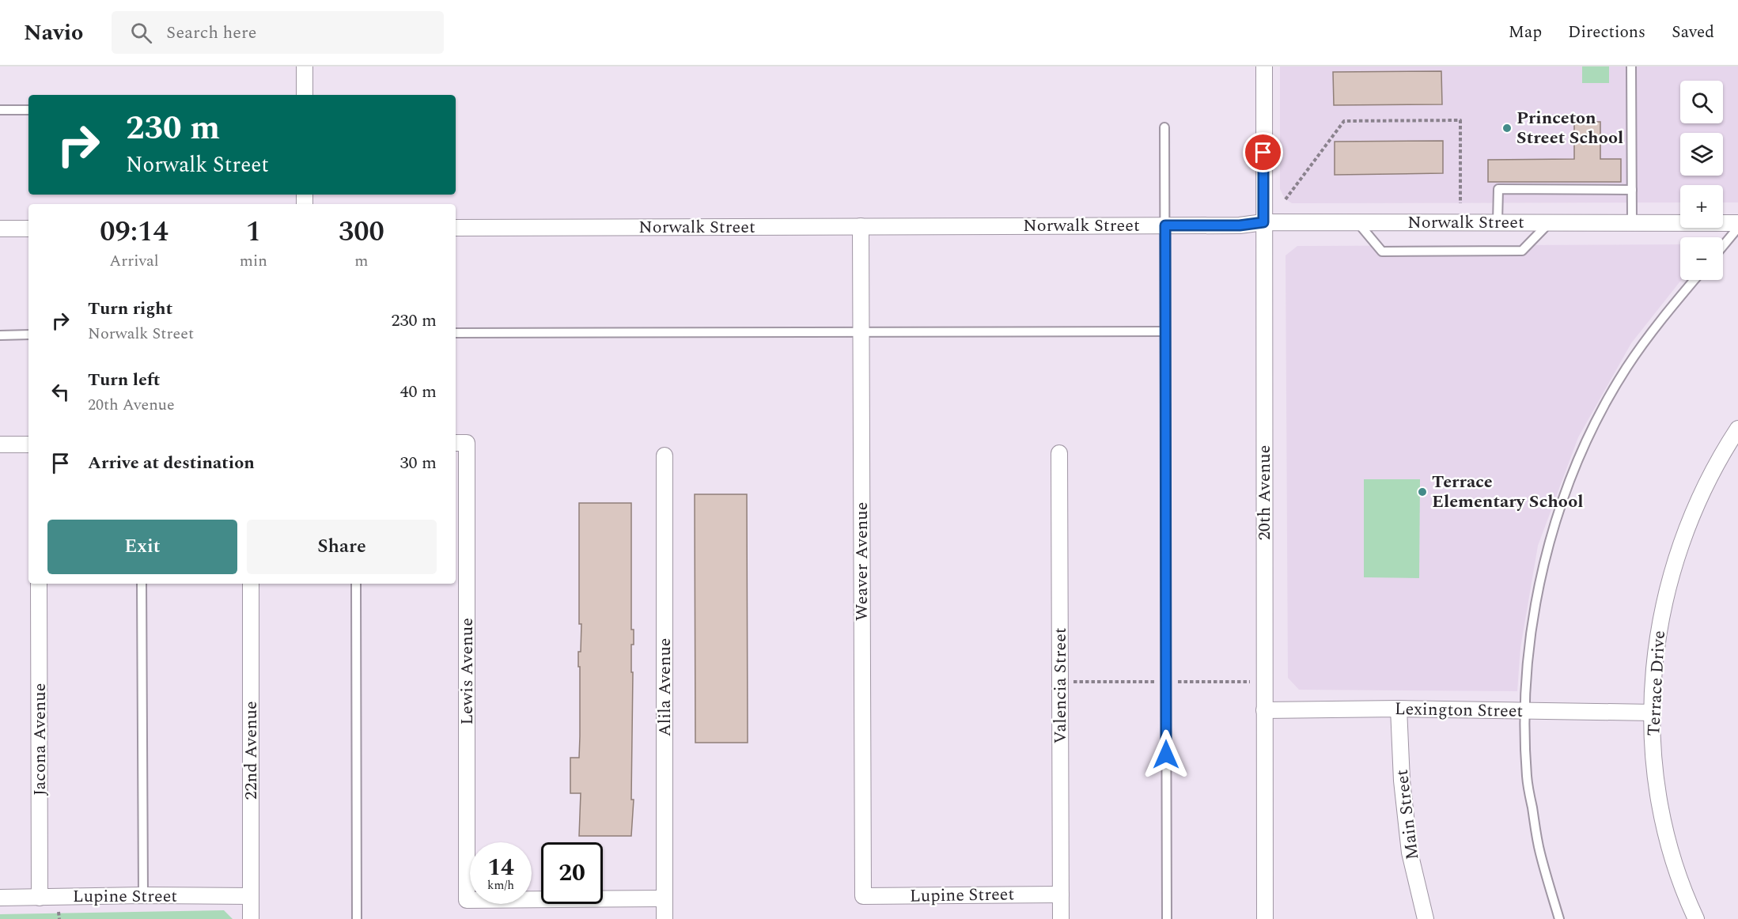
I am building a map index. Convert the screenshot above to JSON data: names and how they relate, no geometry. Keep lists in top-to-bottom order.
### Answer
{
  "streets": {
    "street": [
      "Norwalk Street",
      "20th Avenue",
      "Weaver Avenue",
      "Lewis Avenue",
      "Terrace Drive",
      "Valencia Street",
      "Alila Avenue",
      "Lexington Street",
      "Jacona Avenue",
      "22nd Avenue",
      "Main Street",
      "Lupine Street"
    ]
  },
  "crossings": [
    ["Norwalk Street", "20th Avenue"],
    ["Norwalk Street", "Weaver Avenue"],
    ["20th Avenue", "Lexington Street"],
    ["Weaver Avenue", "Lupine Street"],
    ["Lewis Avenue", "Alila Avenue"],
    ["Terrace Drive", "Lexington Street"],
    ["Valencia Street", "Lupine Street"],
    ["Lexington Street", "Main Street"],
    ["Jacona Avenue", "Lupine Street"],
    ["22nd Avenue", "Lupine Street"]
  ],
  "places": ["Princeton Street School", "Terrace Elementary School"],
  "page": {
    "header": "Navio",
    "search": "Search here",
    "nav": ["Map", "Directions", "Saved"],
    "map_buttons": ["+", "−"],
    "turn": ["230 m", "Norwalk Street"],
    "eta": [
      "09:14",
      "Arrival",
      "1",
      "min",
      "300",
      "m"
    ],
    "list": [
      {
        "name": "Turn right",
        "note": "Norwalk Street",
        "value": "230 m"
      },
      {
        "name": "Turn left",
        "note": "20th Avenue",
        "value": "40 m"
      },
      {
        "name": "Arrive at destination",
        "value": "30 m"
      }
    ],
    "buttons": ["Exit", "Share"],
    "speed": "14 km/h",
    "limit": "20"
  }
}
